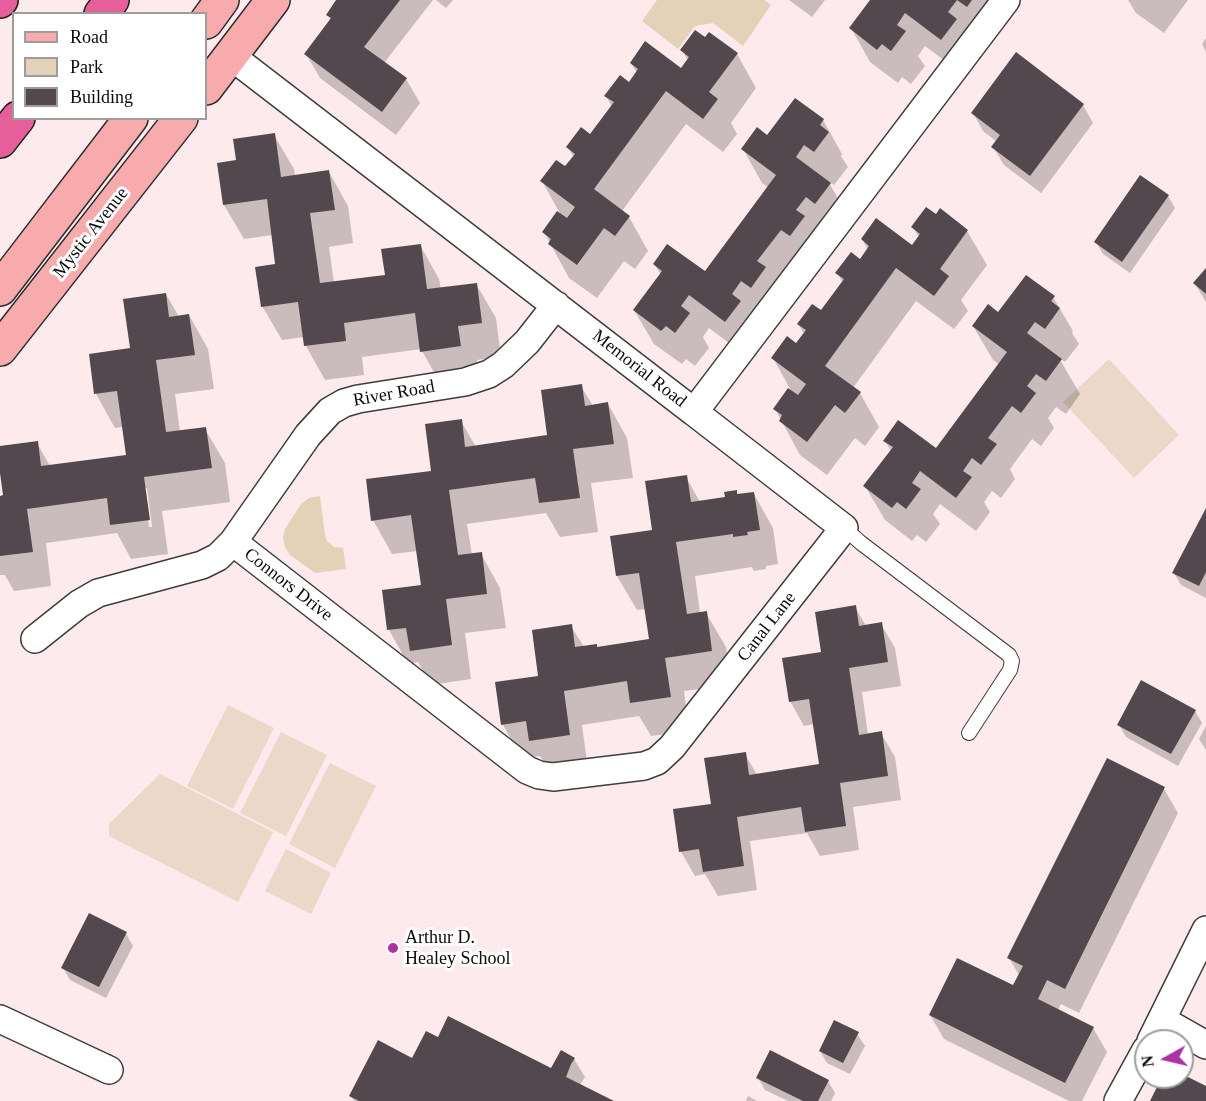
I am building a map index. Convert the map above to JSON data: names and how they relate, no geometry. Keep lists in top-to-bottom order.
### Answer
{
  "streets": {
    "main road": ["Mystic Avenue"],
    "street": [
      "Memorial Road",
      "River Road",
      "Connors Drive",
      "Canal Lane"
    ]
  },
  "crossings": [
    ["Memorial Road", "River Road"],
    ["River Road", "Connors Drive"],
    ["Connors Drive", "Canal Lane"]
  ],
  "places": ["Arthur D. Healey School"],
  "legend": ["Road", "Park", "Building"],
  "north": "left"
}
